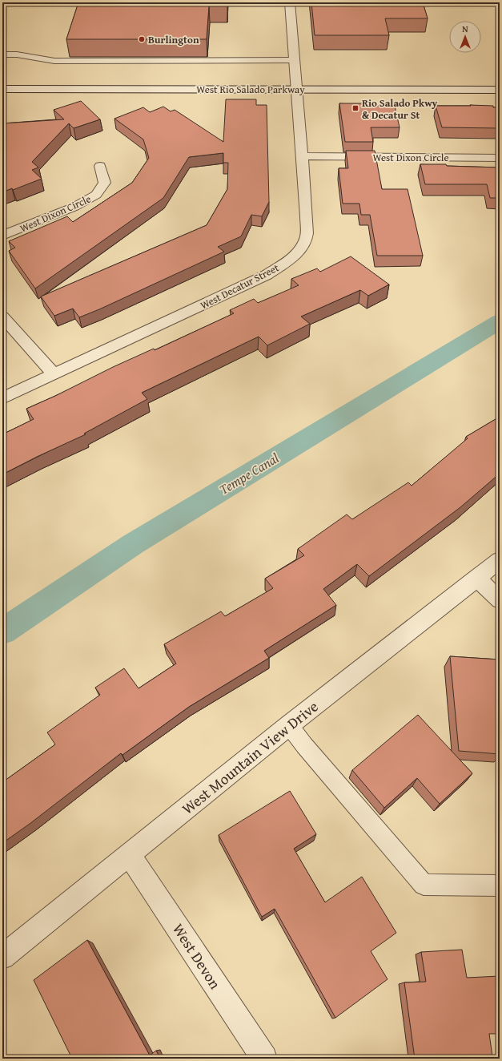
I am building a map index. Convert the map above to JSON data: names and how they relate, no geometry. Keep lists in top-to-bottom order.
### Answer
{
  "streets": {
    "street": [
      "West Rio Salado Parkway",
      "West Dixon Circle",
      "West Decatur Street",
      "West Mountain View Drive",
      "West Devon"
    ]
  },
  "crossings": [
    ["West Rio Salado Parkway", "West Decatur Street"],
    ["West Dixon Circle", "West Decatur Street"],
    ["West Mountain View Drive", "West Devon"]
  ],
  "water": ["Tempe Canal"],
  "places": {
    "other": ["Burlington"],
    "transit": ["Rio Salado Pkwy & Decatur St"]
  },
  "north": "top"
}
